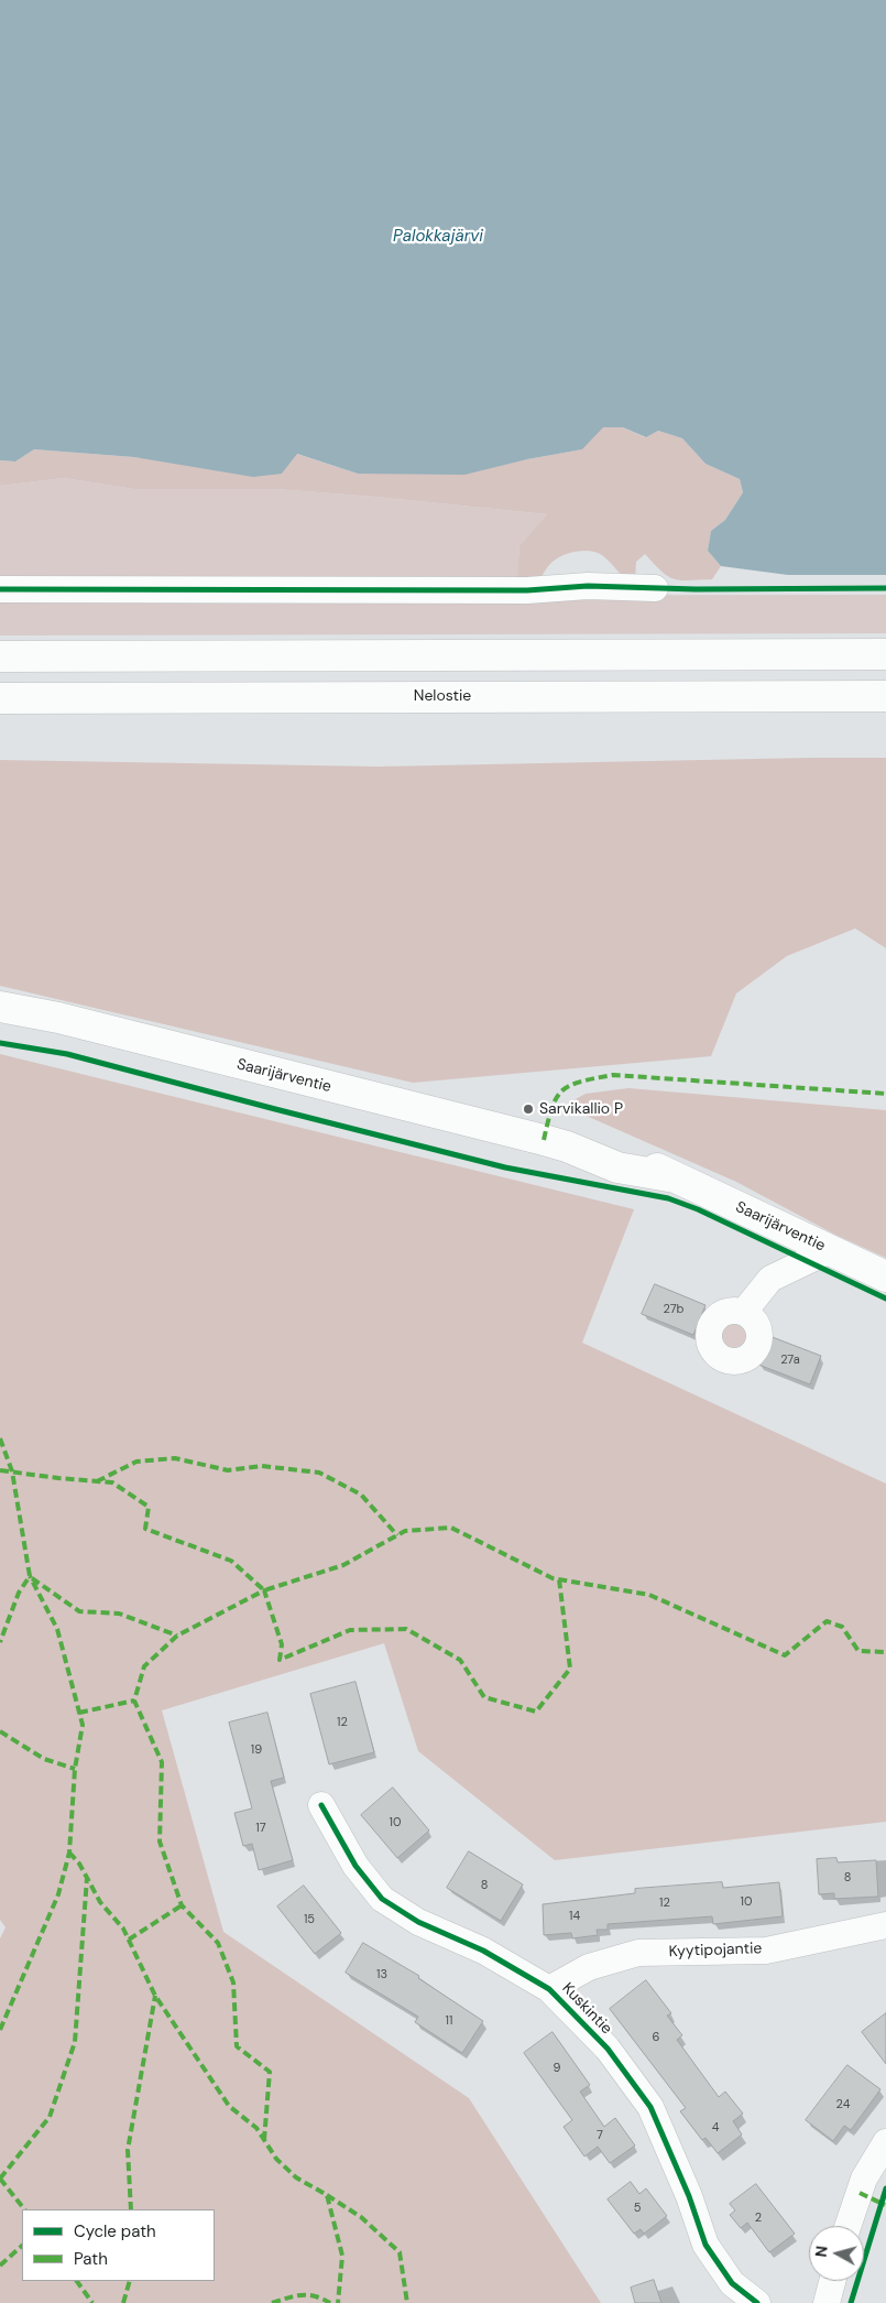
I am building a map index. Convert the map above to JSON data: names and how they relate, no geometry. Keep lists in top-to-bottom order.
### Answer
{
  "streets": {
    "main road": ["Nelostie", "Saarijärventie"],
    "street": ["Kyytipojantie", "Kuskintie"]
  },
  "crossings": [
    ["Kyytipojantie", "Kuskintie"]
  ],
  "water": ["Palokkajärvi"],
  "places": ["Sarvikallio P"],
  "house_numbers": [
    "27b",
    "27a",
    "12",
    "19",
    "10",
    "17",
    "8",
    "8",
    "10",
    "12",
    "14",
    "15",
    "13",
    "11",
    "6",
    "9",
    "24",
    "4",
    "7",
    "5",
    "2"
  ],
  "legend": ["Cycle path", "Path"],
  "north": "left"
}
